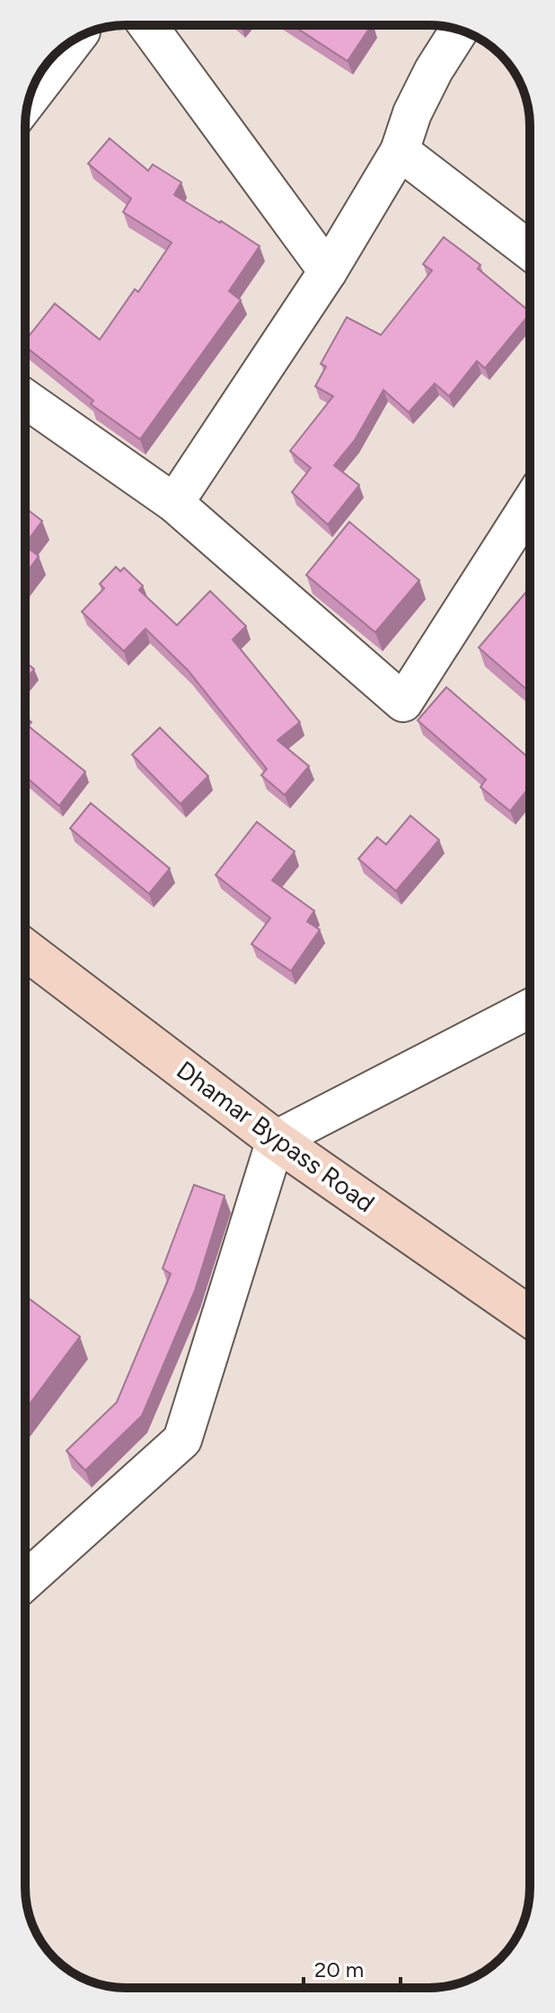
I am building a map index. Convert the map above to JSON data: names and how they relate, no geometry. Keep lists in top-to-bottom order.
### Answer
{
  "streets": {
    "main road": ["Dhamar Bypass Road"]
  },
  "scale_bar": "20 m"
}
